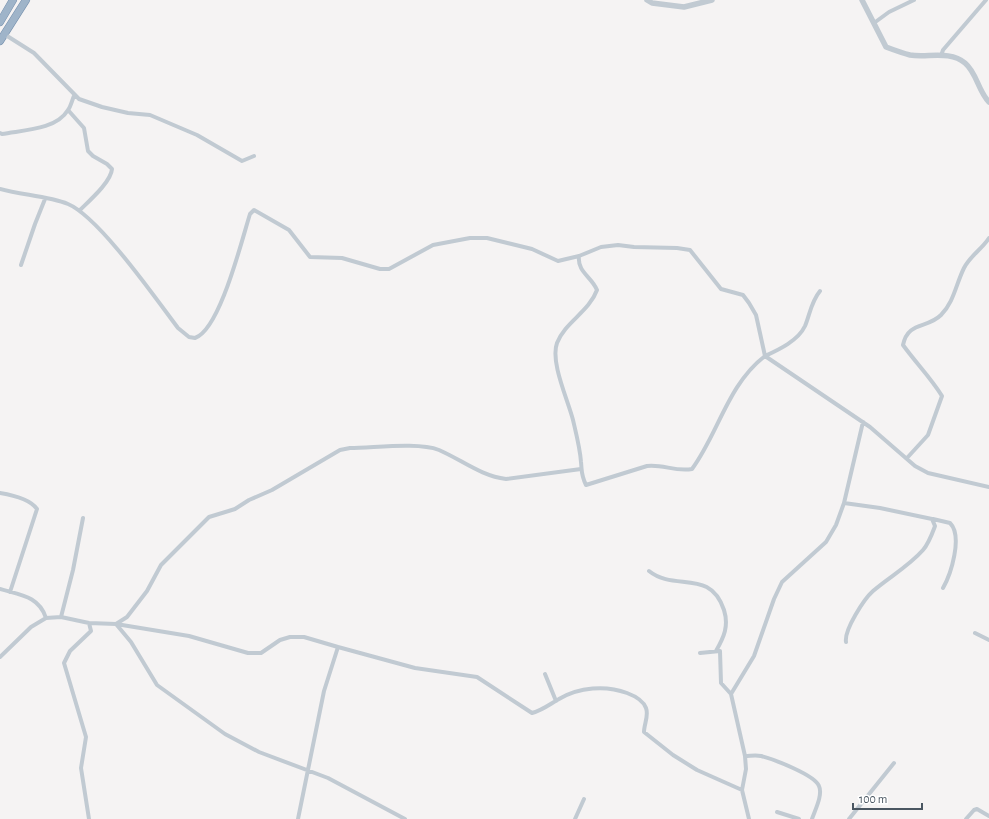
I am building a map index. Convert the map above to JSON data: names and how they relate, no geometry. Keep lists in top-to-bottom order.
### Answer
{
  "scale_bar": "100 m"
}
